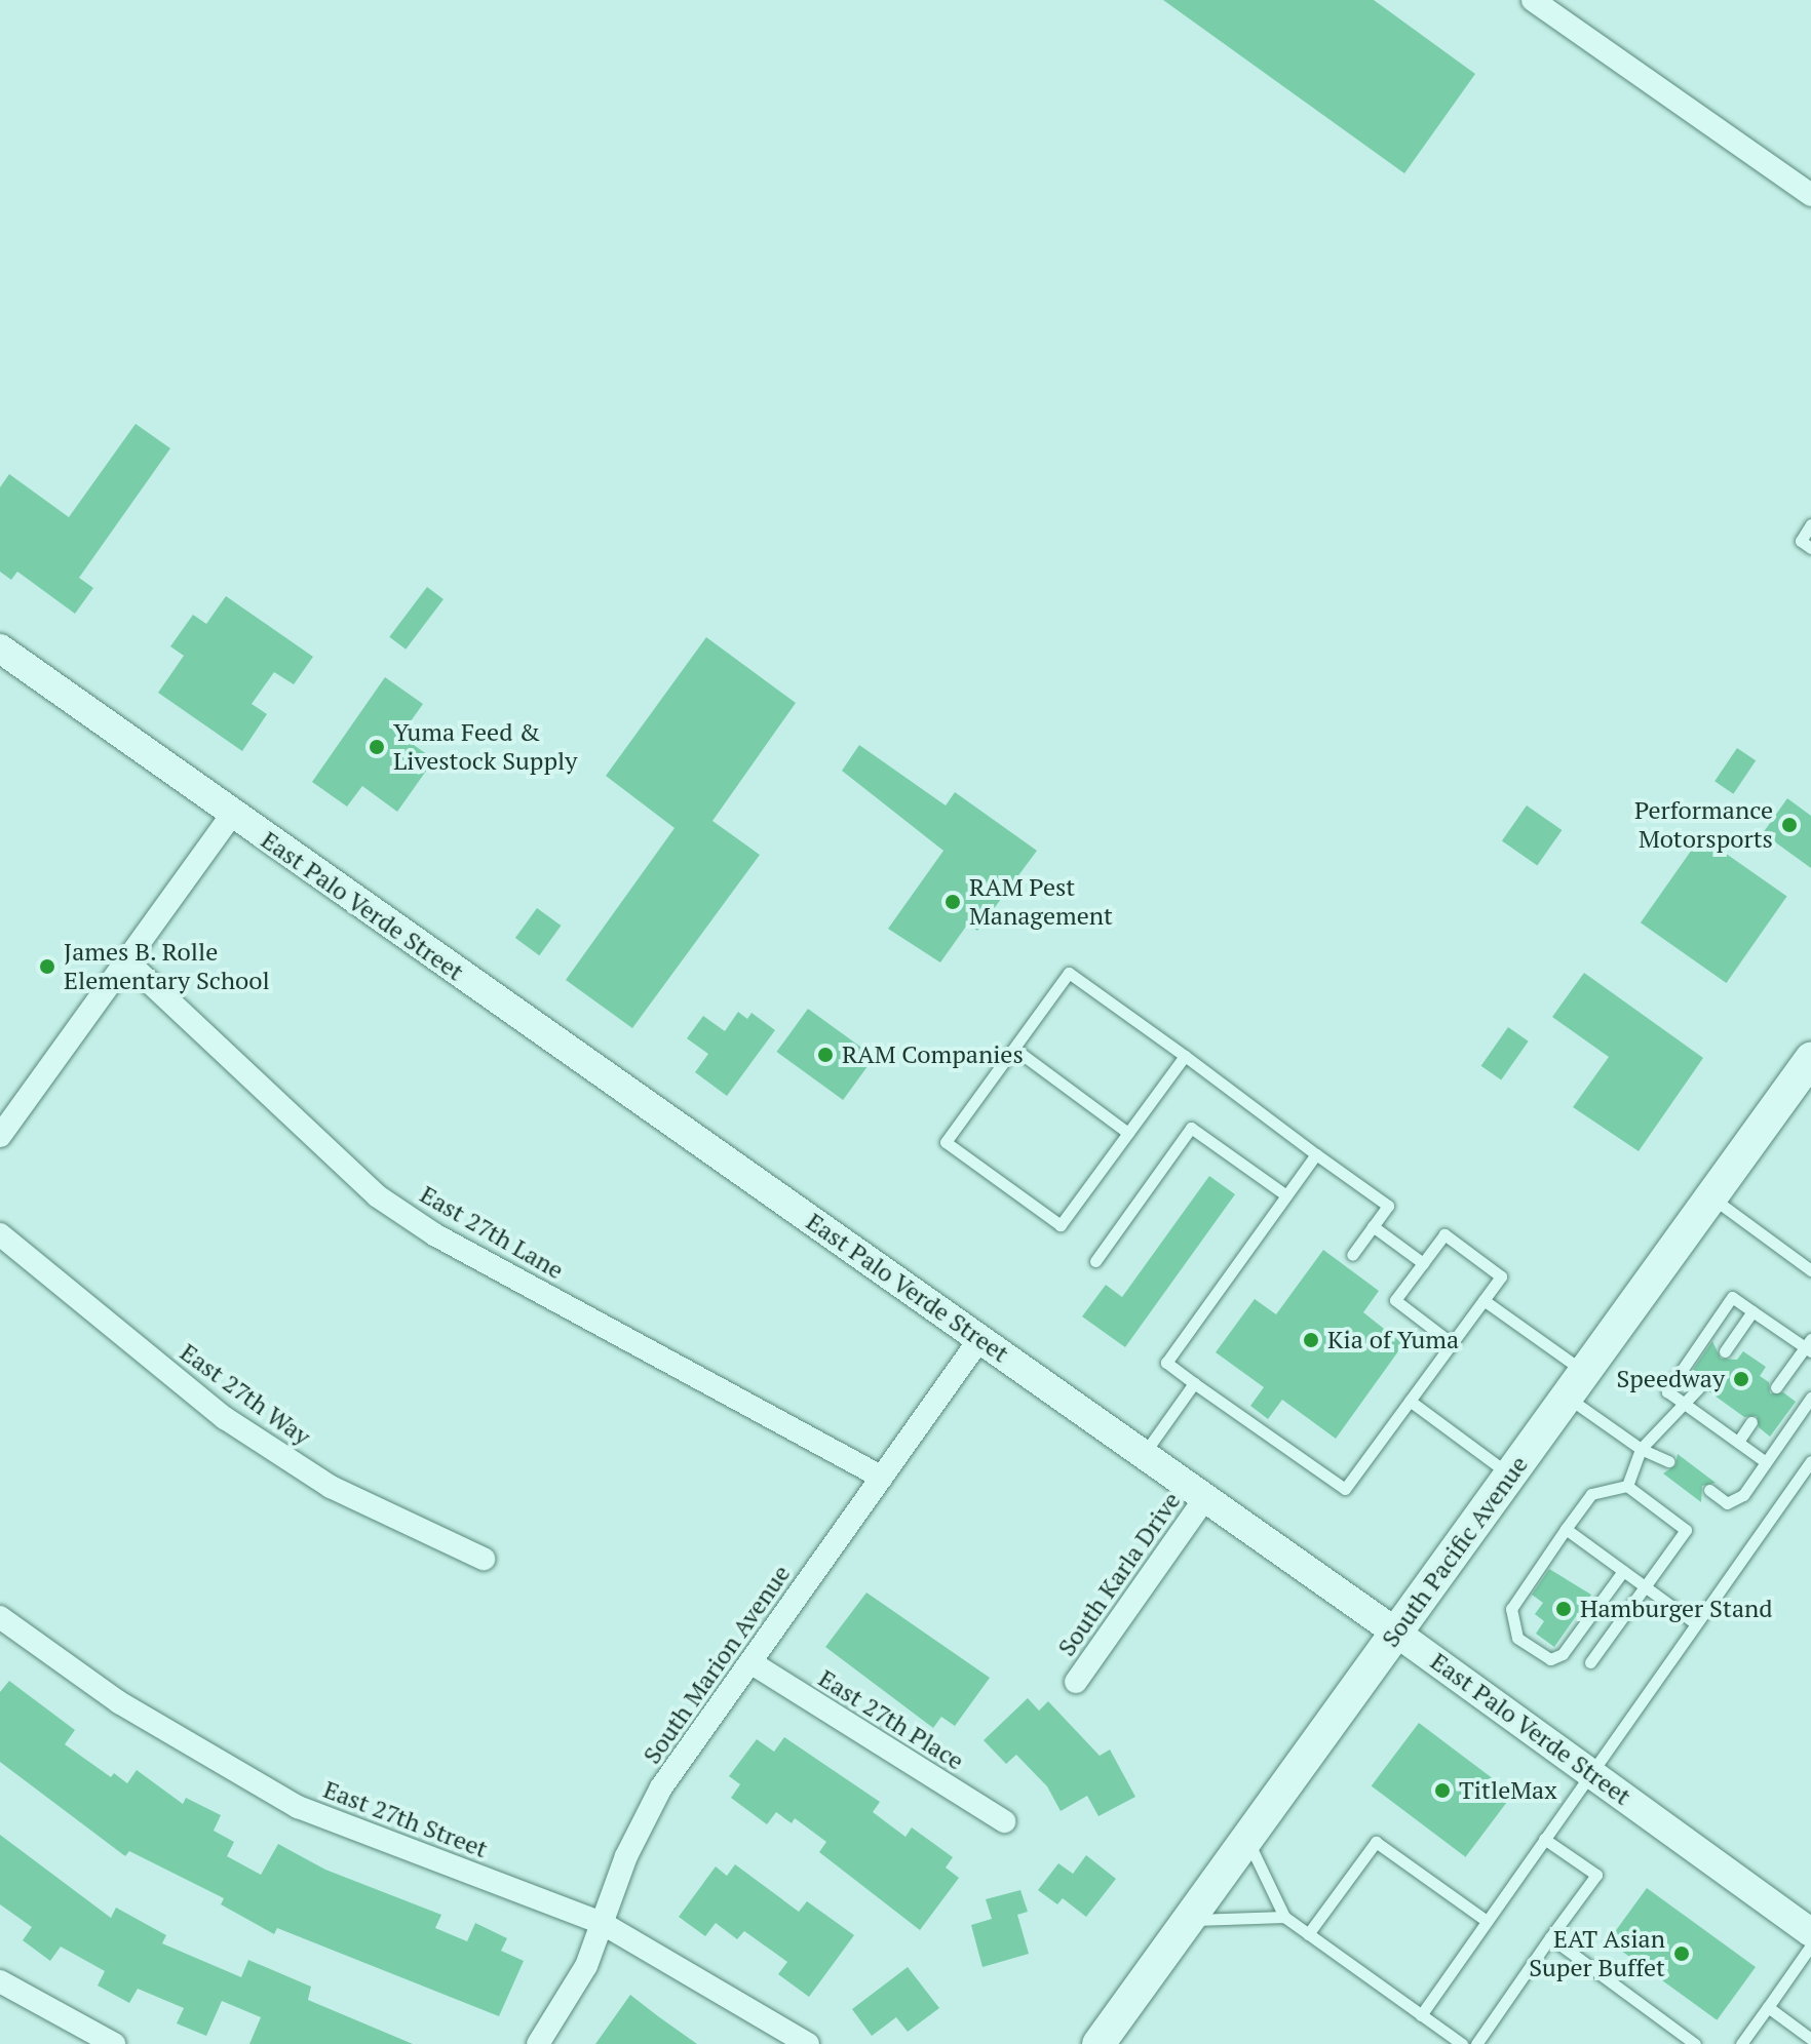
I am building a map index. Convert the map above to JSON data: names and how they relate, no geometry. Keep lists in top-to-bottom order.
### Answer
{
  "streets": {
    "main road": ["South Pacific Avenue"],
    "street": [
      "East Palo Verde Street",
      "East 27th Lane",
      "East 27th Way",
      "South Karla Drive",
      "South Marion Avenue",
      "East 27th Place",
      "East 27th Street"
    ]
  },
  "crossings": [
    ["East Palo Verde Street", "South Pacific Avenue"],
    ["East Palo Verde Street", "South Karla Drive"],
    ["East Palo Verde Street", "South Marion Avenue"],
    ["East 27th Lane", "South Marion Avenue"],
    ["South Marion Avenue", "East 27th Place"],
    ["South Marion Avenue", "East 27th Street"]
  ],
  "places": [
    "Yuma Feed & Livestock Supply",
    "Performance Motorsports",
    "RAM Pest Management",
    "James B. Rolle Elementary School",
    "RAM Companies",
    "Kia of Yuma",
    "Speedway",
    "Hamburger Stand",
    "TitleMax",
    "EAT Asian Super Buffet"
  ]
}
